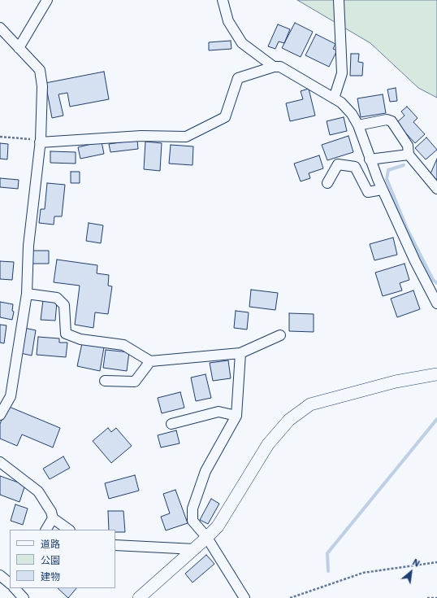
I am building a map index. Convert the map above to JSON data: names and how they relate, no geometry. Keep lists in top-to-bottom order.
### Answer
{
  "legend": ["道路", "公園", "建物"],
  "north": "top right"
}
